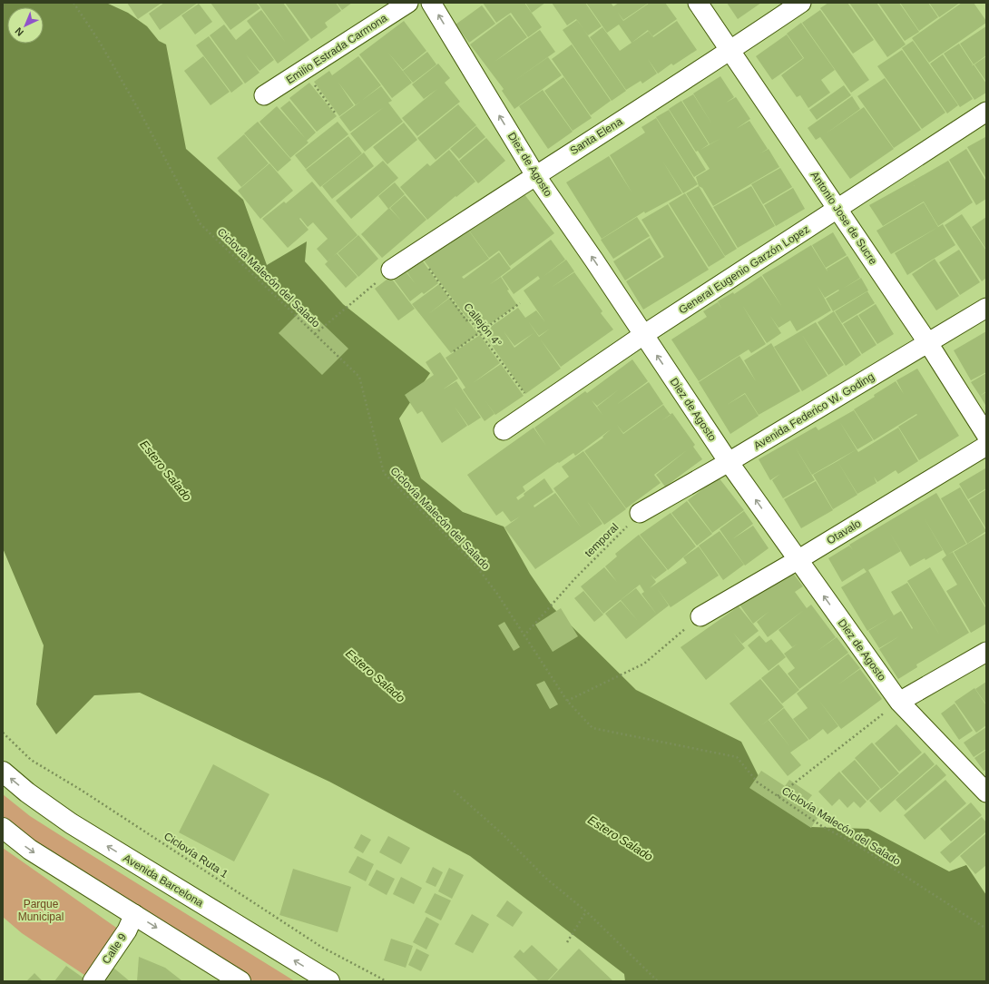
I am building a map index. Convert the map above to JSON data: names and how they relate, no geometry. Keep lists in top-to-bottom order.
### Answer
{
  "streets": {
    "main road": ["Avenida Barcelona"],
    "street": [
      "Emilio Estrada Carmona",
      "Santa Elena",
      "Diez de Agosto",
      "Antonio Jose de Sucre",
      "General Eugenio Garzón Lopez",
      "Avenida Federico W. Goding",
      "Otavalo",
      "Calle 9"
    ],
    "path": [
      "Ciclovía Malecón del Salado",
      "Callejón 4°",
      "temporal",
      "Ciclovía Ruta 1"
    ]
  },
  "crossings": [
    ["Santa Elena", "Diez de Agosto"],
    ["Santa Elena", "Antonio Jose de Sucre"],
    ["Santa Elena", "Callejón 4°"],
    ["Diez de Agosto", "General Eugenio Garzón Lopez"],
    ["Diez de Agosto", "Avenida Federico W. Goding"],
    ["Diez de Agosto", "Otavalo"],
    ["Antonio Jose de Sucre", "General Eugenio Garzón Lopez"],
    ["Antonio Jose de Sucre", "Avenida Federico W. Goding"],
    ["General Eugenio Garzón Lopez", "Callejón 4°"],
    ["Ciclovía Malecón del Salado", "temporal"],
    ["Avenida Federico W. Goding", "temporal"]
  ],
  "one_way": ["Diez de Agosto"],
  "water": ["Estero Salado"],
  "parks": ["Parque Municipal"],
  "north": "bottom left"
}
